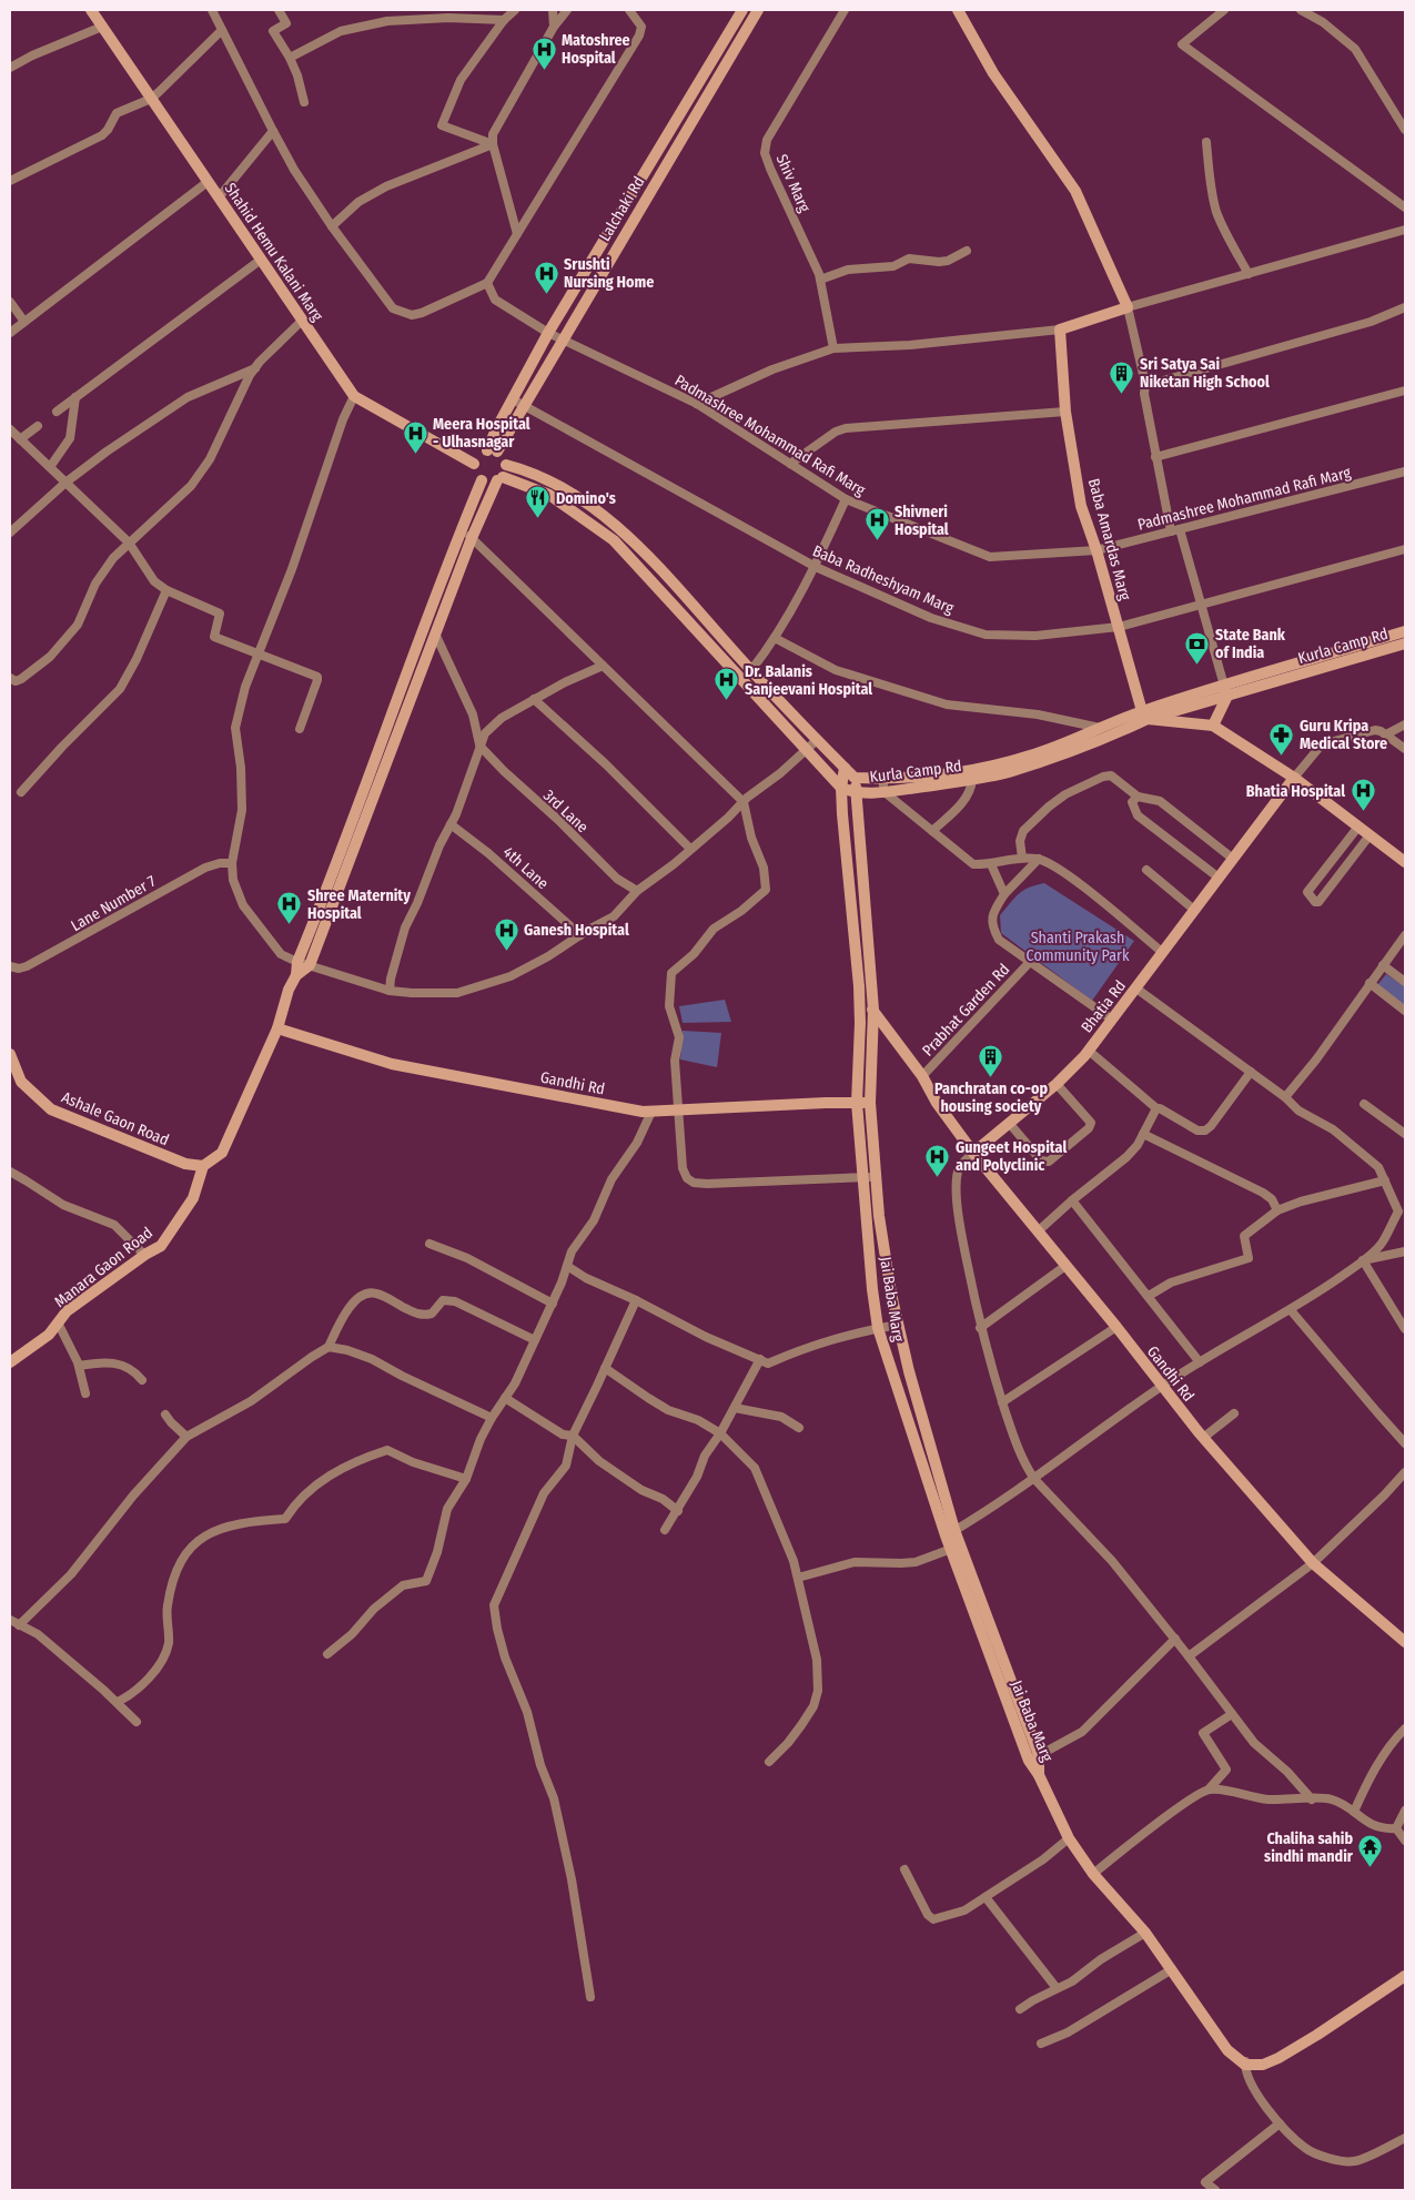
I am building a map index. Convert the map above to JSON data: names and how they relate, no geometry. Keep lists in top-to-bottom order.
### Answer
{
  "streets": {
    "street": [
      "Shiv Marg",
      "Lalchaki Rd",
      "Shahid Hemu Kalani Marg",
      "Padmashree Mohammad Rafi Marg",
      "Baba Amardas Marg",
      "Baba Radheshyam Marg",
      "Kurla Camp Rd",
      "3rd Lane",
      "4th Lane",
      "Lane Number 7",
      "Bhatia Rd",
      "Prabhat Garden Rd",
      "Gandhi Rd",
      "Ashale Gaon Road",
      "Manara Gaon Road",
      "Jai Baba Marg"
    ]
  },
  "crossings": [
    ["Lalchaki Rd", "Shahid Hemu Kalani Marg"],
    ["Lalchaki Rd", "Padmashree Mohammad Rafi Marg"],
    ["Lalchaki Rd", "Baba Radheshyam Marg"],
    ["Lalchaki Rd", "Kurla Camp Rd"],
    ["Shahid Hemu Kalani Marg", "Kurla Camp Rd"],
    ["Padmashree Mohammad Rafi Marg", "Baba Amardas Marg"],
    ["Baba Amardas Marg", "Baba Radheshyam Marg"],
    ["Baba Amardas Marg", "Kurla Camp Rd"],
    ["Kurla Camp Rd", "Jai Baba Marg"],
    ["Bhatia Rd", "Prabhat Garden Rd"],
    ["Bhatia Rd", "Gandhi Rd"],
    ["Prabhat Garden Rd", "Gandhi Rd"],
    ["Gandhi Rd", "Jai Baba Marg"],
    ["Ashale Gaon Road", "Manara Gaon Road"]
  ],
  "parks": ["Shanti Prakash Community Park"],
  "places": {
    "hospital": [
      "Matoshree Hospital",
      "Srushti Nursing Home",
      "Meera Hospital - Ulhasnagar",
      "Shivneri Hospital",
      "Dr. Balanis Sanjeevani Hospital",
      "Bhatia Hospital",
      "Shree Maternity Hospital",
      "Ganesh Hospital",
      "Gungeet Hospital and Polyclinic"
    ],
    "building": ["Sri Satya Sai Niketan High School", "Panchratan co-op housing society"],
    "restaurant": ["Domino's"],
    "bank": ["State Bank of India"],
    "pharmacy": ["Guru Kripa Medical Store"],
    "temple": ["Chaliha sahib sindhi mandir"]
  }
}
